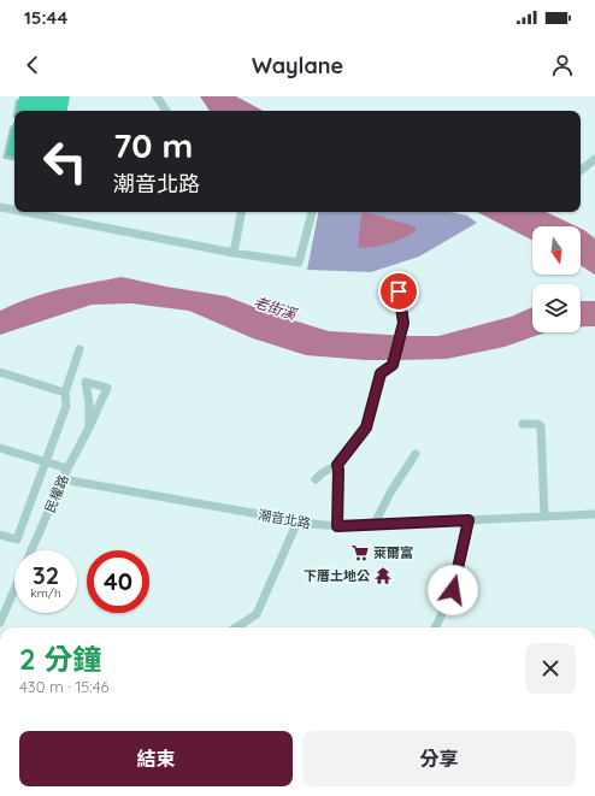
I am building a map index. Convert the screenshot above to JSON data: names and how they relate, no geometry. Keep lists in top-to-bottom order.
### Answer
{
  "streets": {
    "street": ["民權路", "潮音北路"]
  },
  "crossings": [
    ["民權路", "潮音北路"]
  ],
  "water": ["老街溪"],
  "places": {
    "supermarket": ["萊爾富"],
    "temple": ["下厝土地公"]
  },
  "north": "bottom",
  "page": {
    "status": "15:44",
    "header": "Waylane",
    "turn": ["70 m", "潮音北路"],
    "speed": "32 km/h",
    "limit": "40",
    "heading": ["2 分鐘", "430 m · 15:46"],
    "buttons": ["結束", "分享"]
  }
}
